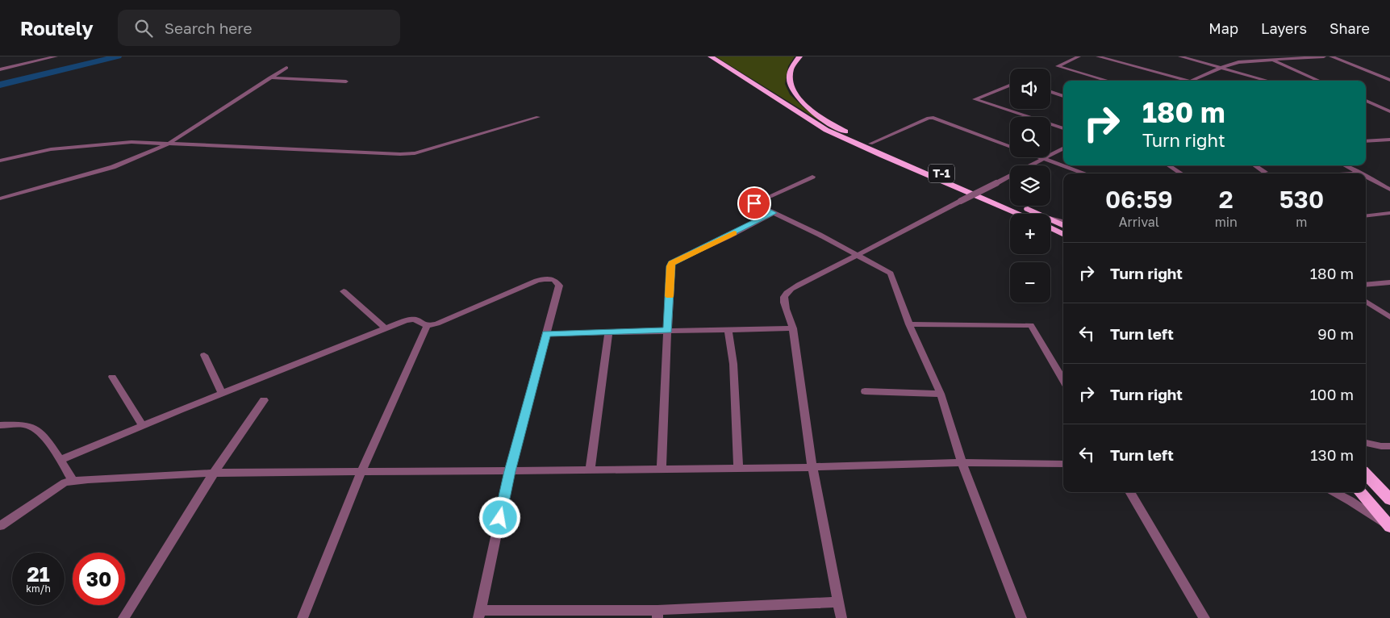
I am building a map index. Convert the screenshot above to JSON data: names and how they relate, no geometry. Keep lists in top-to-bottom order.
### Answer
{
  "streets": {
    "highway": ["T-1"]
  },
  "page": {
    "header": "Routely",
    "search": "Search here",
    "nav": ["Map", "Layers", "Share"],
    "map_buttons": ["+", "−"],
    "turn": ["180 m", "Turn right"],
    "eta": [
      "06:59",
      "Arrival",
      "2",
      "min",
      "530",
      "m"
    ],
    "list": [
      {
        "name": "Turn right",
        "value": "180 m"
      },
      {
        "name": "Turn left",
        "value": "90 m"
      },
      {
        "name": "Turn right",
        "value": "100 m"
      },
      {
        "name": "Turn left",
        "value": "130 m"
      }
    ],
    "speed": "21 km/h",
    "limit": "30"
  }
}
